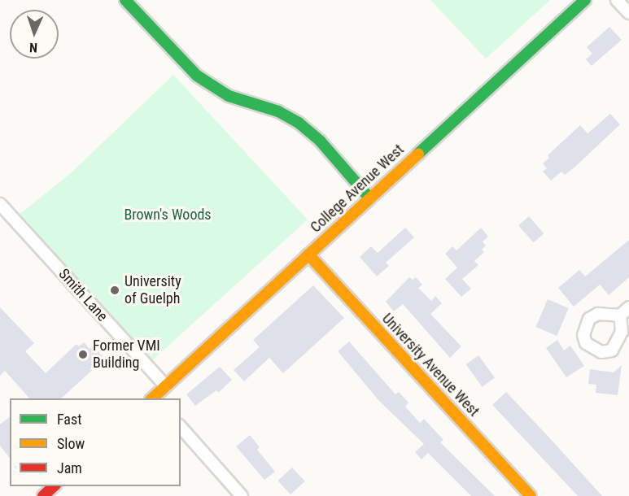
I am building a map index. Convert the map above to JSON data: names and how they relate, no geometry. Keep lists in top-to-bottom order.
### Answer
{
  "streets": {
    "street": ["College Avenue West", "Smith Lane", "University Avenue West"]
  },
  "crossings": [
    ["College Avenue West", "Smith Lane"],
    ["College Avenue West", "University Avenue West"]
  ],
  "parks": ["Brown's Woods"],
  "places": ["University of Guelph", "Former VMI Building"],
  "legend": ["Fast", "Slow", "Jam"],
  "north": "bottom"
}
